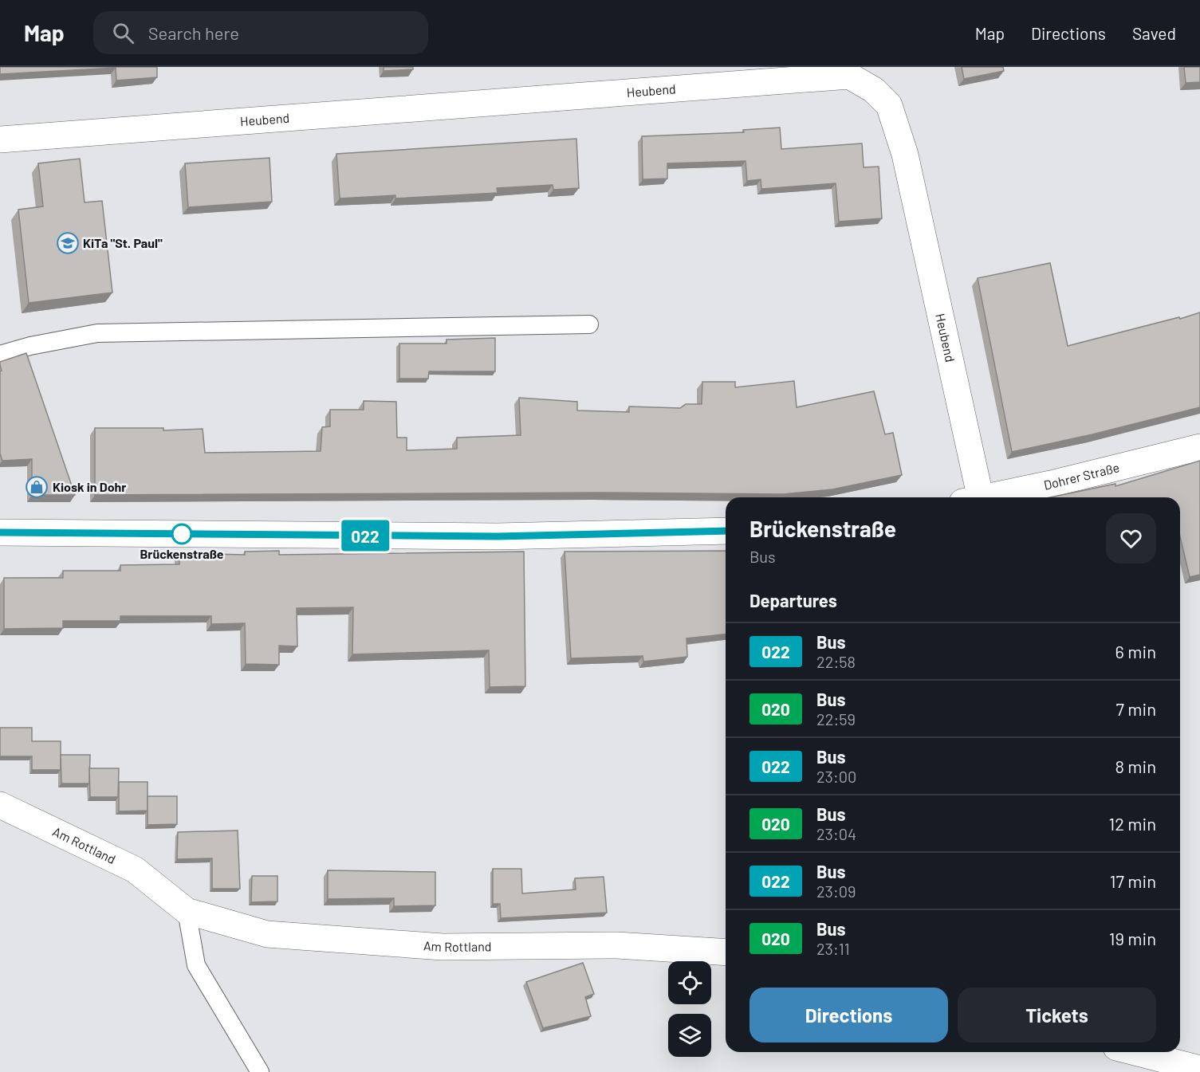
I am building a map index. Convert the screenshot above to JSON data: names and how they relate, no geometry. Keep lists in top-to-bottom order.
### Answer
{
  "streets": {
    "street": ["Heubend", "Dohrer Straße", "Am Rottland"]
  },
  "places": {
    "school or university": ["KiTa \"St. Paul\""],
    "shop": ["Kiosk in Dohr"],
    "other": ["Brückenstraße"]
  },
  "lines": ["bus line 022"],
  "page": {
    "header": "Map",
    "search": "Search here",
    "nav": ["Map", "Directions", "Saved"],
    "on_map": "022",
    "heading": [
      ["Brückenstraße", "Bus"],
      "Departures"
    ],
    "list": [
      {
        "mark": "022",
        "name": "Bus",
        "note": "22:58",
        "value": "6 min"
      },
      {
        "mark": "020",
        "name": "Bus",
        "note": "22:59",
        "value": "7 min"
      },
      {
        "mark": "022",
        "name": "Bus",
        "note": "23:00",
        "value": "8 min"
      },
      {
        "mark": "020",
        "name": "Bus",
        "note": "23:04",
        "value": "12 min"
      },
      {
        "mark": "022",
        "name": "Bus",
        "note": "23:09",
        "value": "17 min"
      },
      {
        "mark": "020",
        "name": "Bus",
        "note": "23:11",
        "value": "19 min"
      }
    ],
    "buttons": ["Directions", "Tickets"]
  }
}
